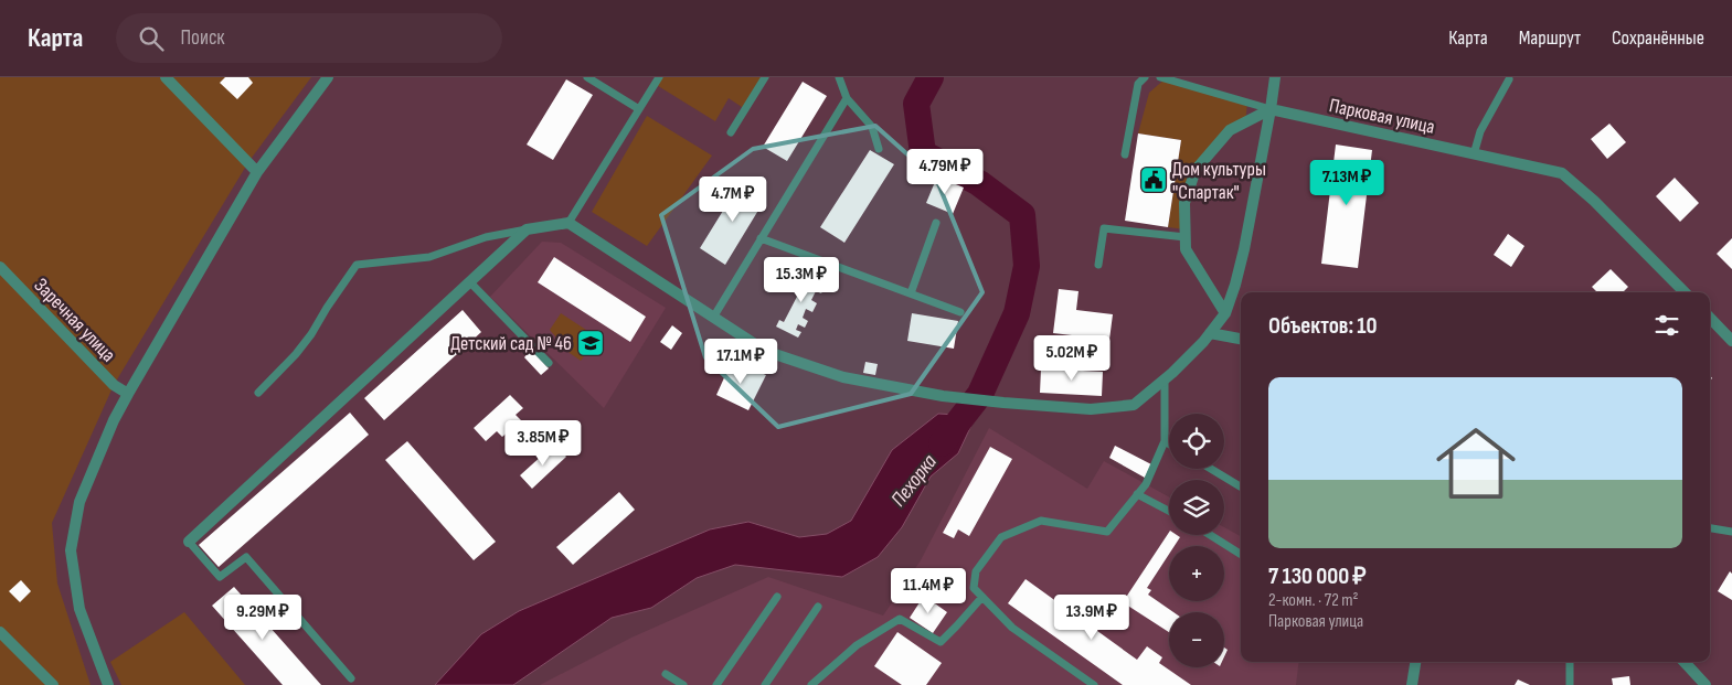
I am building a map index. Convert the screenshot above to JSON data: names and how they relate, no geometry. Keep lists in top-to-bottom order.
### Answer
{
  "streets": {
    "street": ["Парковая улица", "Заречная улица"]
  },
  "water": ["Пехорка"],
  "places": {
    "public building": ["Дом культуры \"Спартак\""],
    "school or university": ["Детский сад № 46"]
  },
  "page": {
    "header": "Карта",
    "search": "Поиск",
    "nav": ["Карта", "Маршрут", "Сохранённые"],
    "price": [
      "4.79M ₽",
      "7.13M ₽",
      "4.7M ₽",
      "15.3M ₽",
      "5.02M ₽",
      "17.1M ₽",
      "3.85M ₽",
      "11.4M ₽",
      "9.29M ₽",
      "13.9M ₽"
    ],
    "heading": "Объектов: 10",
    "list": [
      {
        "name": "7 130 000 ₽",
        "note": "2-комн. · 72 m² · Парковая улица"
      }
    ],
    "map_buttons": ["+", "−"]
  }
}
